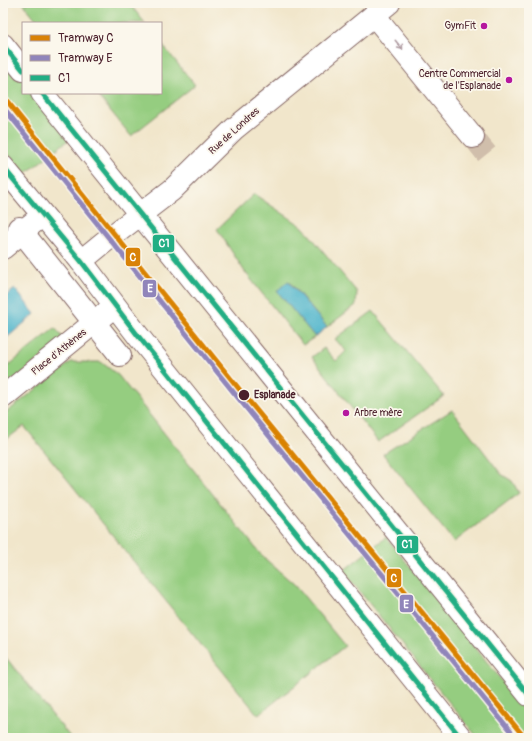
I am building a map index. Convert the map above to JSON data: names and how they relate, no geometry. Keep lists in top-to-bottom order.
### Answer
{
  "streets": {
    "street": ["Rue de Londres", "Place d'Athènes"]
  },
  "places": [
    "GymFit",
    "Centre Commercial de l'Esplanade",
    "Esplanade",
    "Arbre mère"
  ],
  "lines": ["transit line C1", "tram line C", "tram line E"],
  "legend": ["Tramway C", "Tramway E", "C1"]
}
